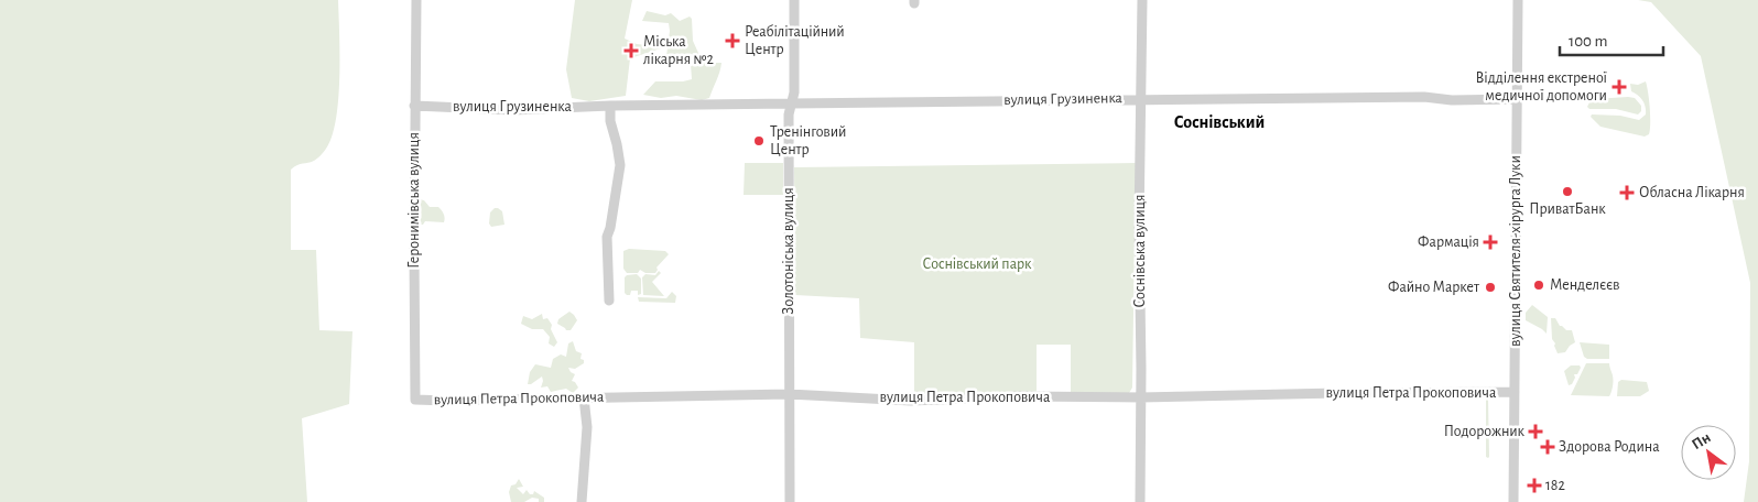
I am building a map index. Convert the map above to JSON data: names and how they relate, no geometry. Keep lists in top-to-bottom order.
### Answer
{
  "streets": {
    "street": [
      "вулиця Грузиненка",
      "Геронимівська вулиця",
      "Золотоніська вулиця",
      "Соснівська вулиця",
      "вулиця Святителя-хірурга Луки",
      "вулиця Петра Прокоповича"
    ]
  },
  "crossings": [
    ["вулиця Грузиненка", "Геронимівська вулиця"],
    ["вулиця Грузиненка", "Золотоніська вулиця"],
    ["вулиця Грузиненка", "Соснівська вулиця"],
    ["вулиця Грузиненка", "вулиця Святителя-хірурга Луки"],
    ["Геронимівська вулиця", "вулиця Петра Прокоповича"],
    ["Золотоніська вулиця", "вулиця Петра Прокоповича"],
    ["Соснівська вулиця", "вулиця Петра Прокоповича"],
    ["вулиця Святителя-хірурга Луки", "вулиця Петра Прокоповича"]
  ],
  "districts": ["Соснівський"],
  "parks": ["Соснівський парк"],
  "places": {
    "health": [
      "Реабілітаційний Центр",
      "Міська лікарня №2",
      "Відділення екстреної медичної допомоги",
      "Обласна Лікарня",
      "Фармація",
      "Подорожник",
      "Здорова Родина",
      "182"
    ],
    "other": [
      "Тренінговий Центр",
      "ПриватБанк",
      "Менделєєв",
      "Файно Маркет"
    ]
  },
  "scale_bar": "100 m",
  "north": "top left"
}
